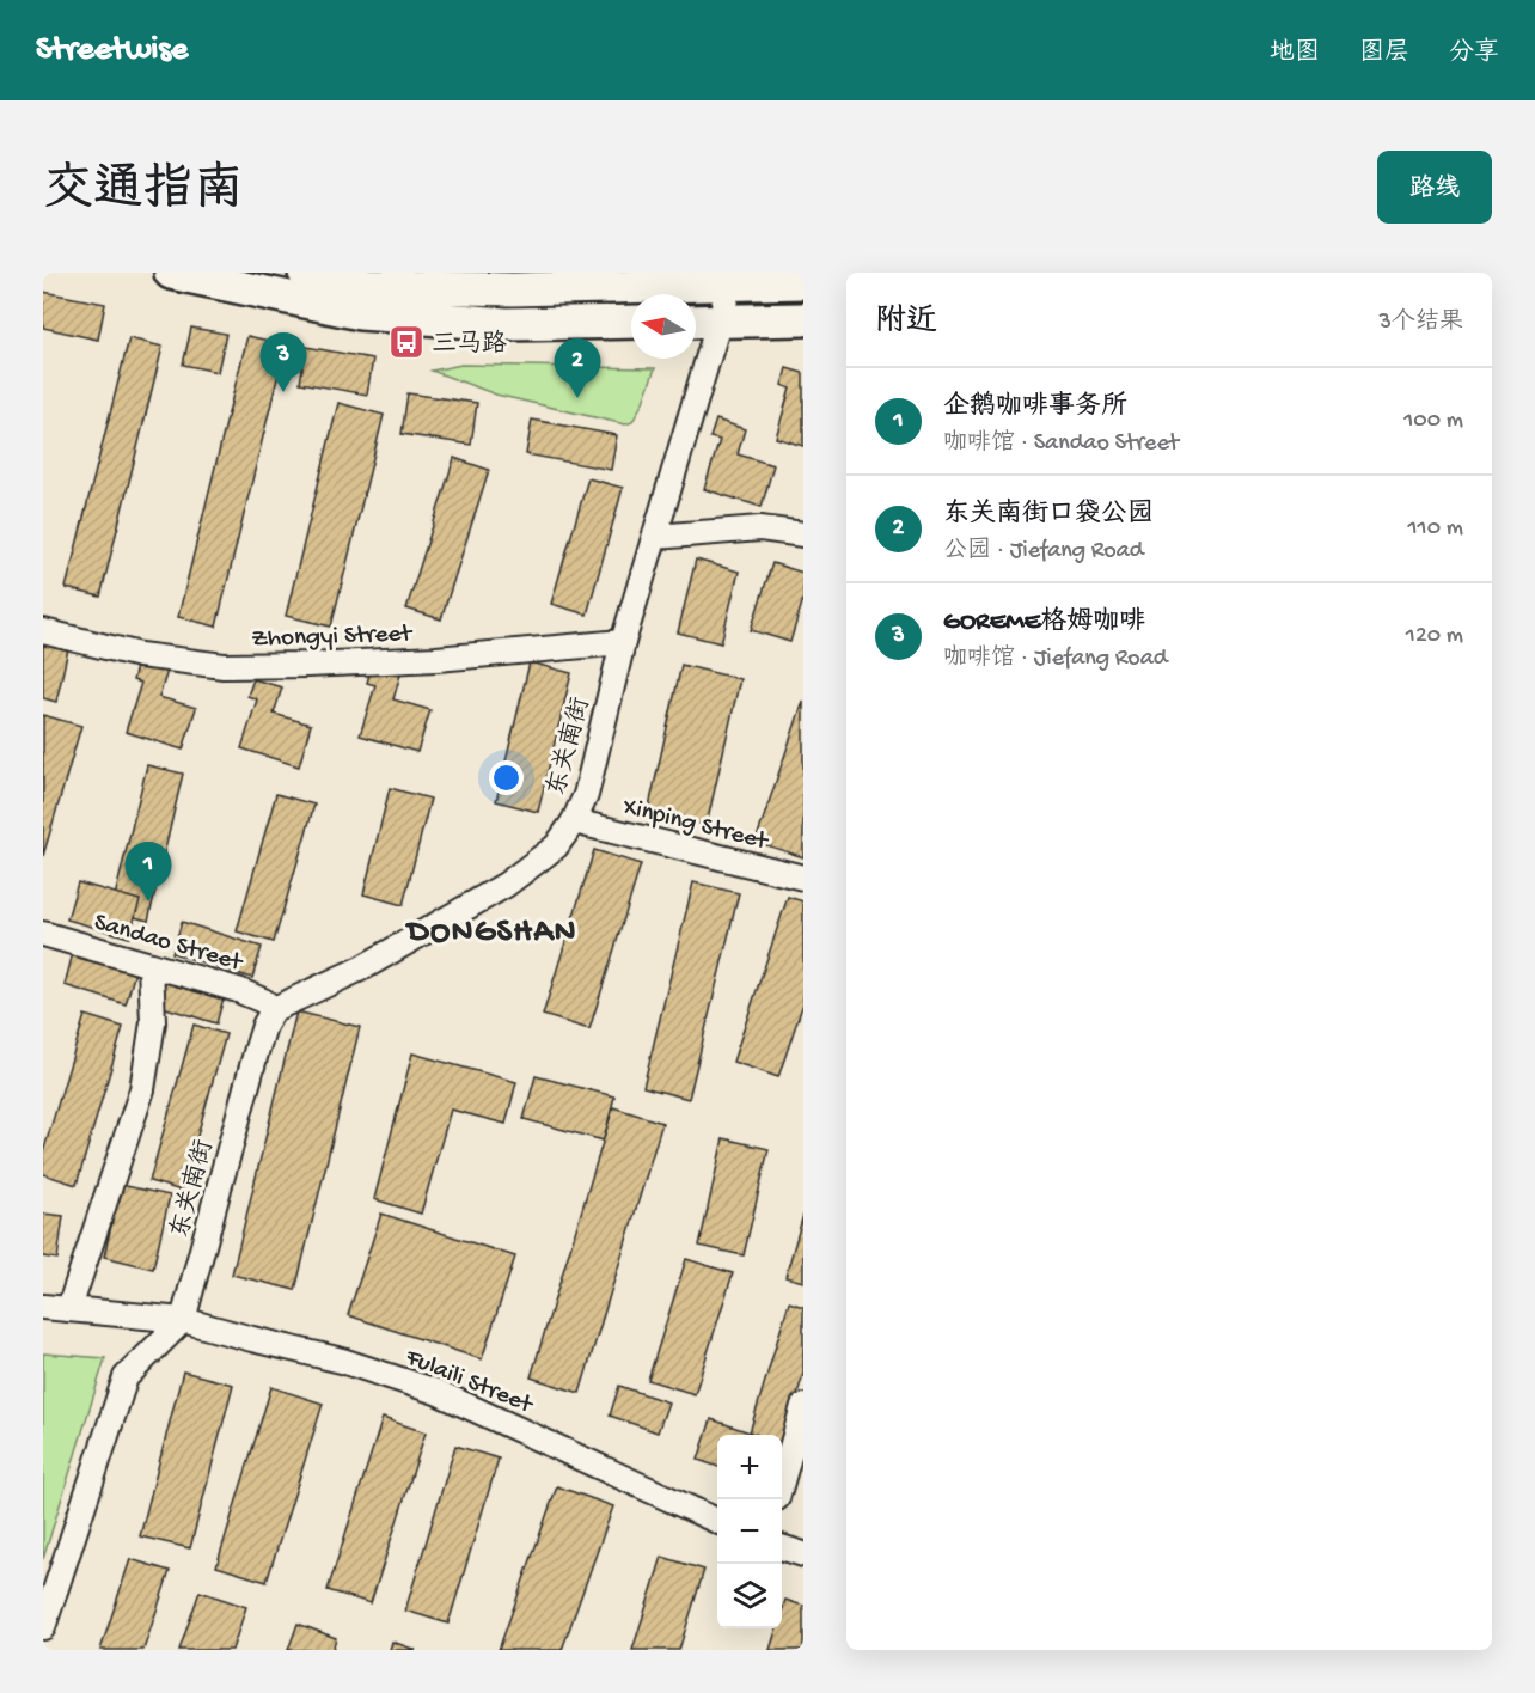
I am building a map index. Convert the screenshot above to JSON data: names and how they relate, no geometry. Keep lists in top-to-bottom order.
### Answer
{
  "streets": {
    "street": [
      "Zhongyi Street",
      "东关南街",
      "Xinping Street",
      "Sandao Street",
      "Fulaili Street"
    ]
  },
  "crossings": [
    ["Zhongyi Street", "东关南街"],
    ["东关南街", "Xinping Street"],
    ["东关南街", "Sandao Street"],
    ["东关南街", "Fulaili Street"]
  ],
  "districts": ["DONGSHAN"],
  "places": {
    "bus stop": ["三马路"]
  },
  "north": "left",
  "page": {
    "header": "Streetwise",
    "nav": ["地图", "图层", "分享"],
    "title": "交通指南",
    "buttons": "路线",
    "heading": ["附近", "3个结果"],
    "pins": ["3", "2", "1"],
    "list": [
      {
        "mark": "1",
        "name": "企鹅咖啡事务所",
        "note": "咖啡馆 · Sandao Street",
        "value": "100 m"
      },
      {
        "mark": "2",
        "name": "东关南街口袋公园",
        "note": "公园 · Jiefang Road",
        "value": "110 m"
      },
      {
        "mark": "3",
        "name": "GOREME格姆咖啡",
        "note": "咖啡馆 · Jiefang Road",
        "value": "120 m"
      }
    ],
    "map_buttons": ["+", "−"]
  }
}
